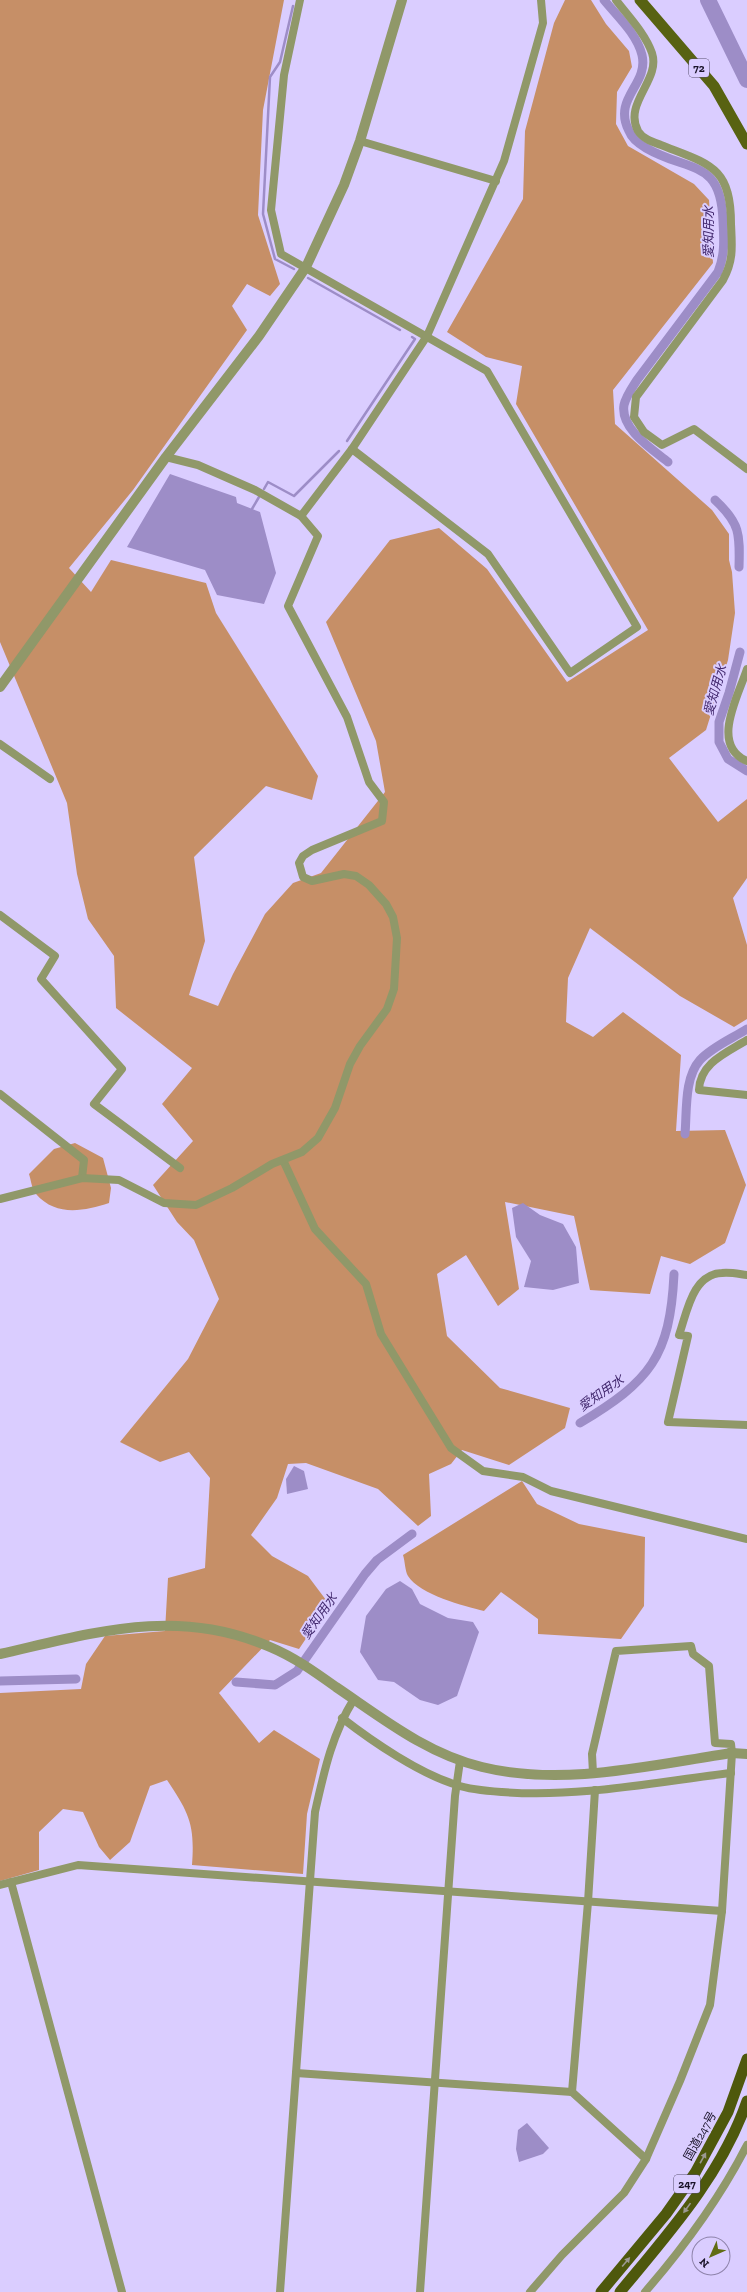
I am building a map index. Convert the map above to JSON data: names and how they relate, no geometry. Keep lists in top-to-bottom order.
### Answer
{
  "streets": {
    "highway": ["国道247号", "247"],
    "main road": ["72"]
  },
  "water": ["愛知用水"],
  "north": "bottom left"
}
